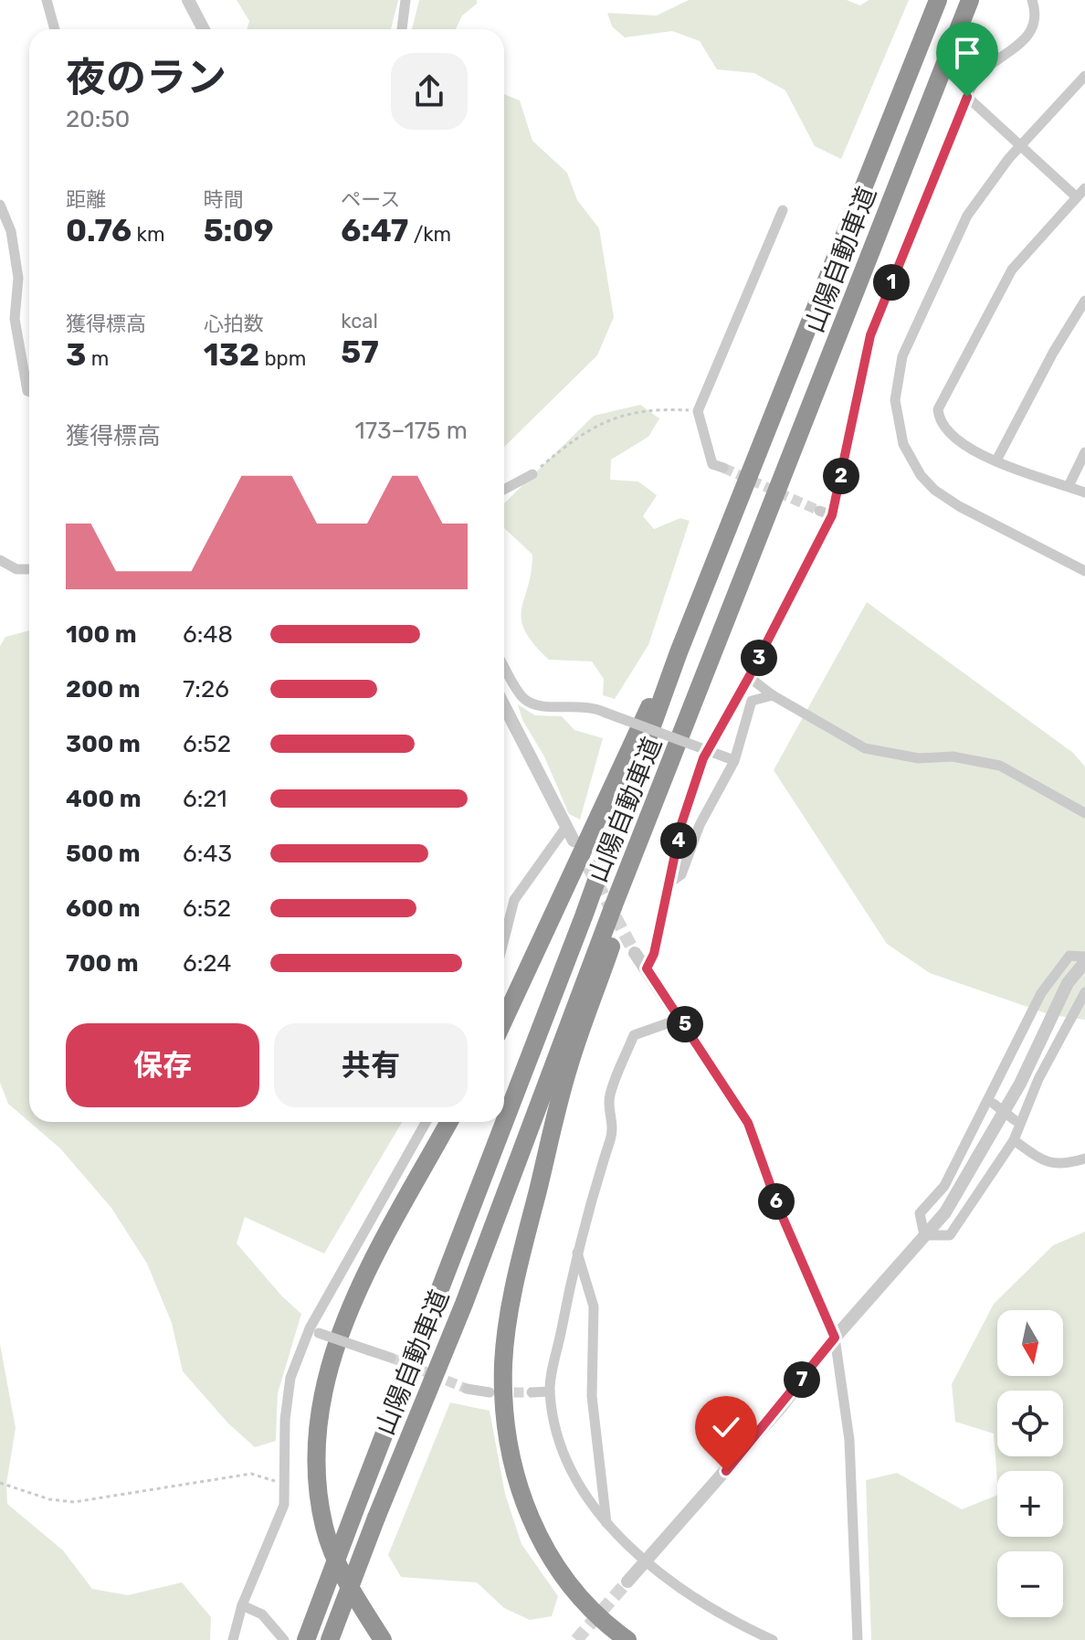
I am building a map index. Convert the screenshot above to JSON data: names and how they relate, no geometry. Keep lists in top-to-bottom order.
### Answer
{
  "streets": {
    "highway": ["山陽自動車道"]
  },
  "north": "bottom",
  "page": {
    "heading": ["夜のラン", "20:50"],
    "stats": [
      ["距離", "0.76 km"],
      ["時間", "5:09"],
      ["ペース", "6:47 /km"],
      ["獲得標高", "3 m"],
      ["心拍数", "132 bpm"],
      ["kcal", "57"]
    ],
    "pins": [
      "1",
      "2",
      "3",
      "4",
      "5",
      "6",
      "7"
    ],
    "chart": ["獲得標高", "173–175 m"],
    "list": [
      {
        "name": "100 m",
        "note": "6:48"
      },
      {
        "name": "200 m",
        "note": "7:26"
      },
      {
        "name": "300 m",
        "note": "6:52"
      },
      {
        "name": "400 m",
        "note": "6:21"
      },
      {
        "name": "500 m",
        "note": "6:43"
      },
      {
        "name": "600 m",
        "note": "6:52"
      },
      {
        "name": "700 m",
        "note": "6:24"
      }
    ],
    "buttons": ["保存", "共有"],
    "map_buttons": ["+", "−"]
  }
}
